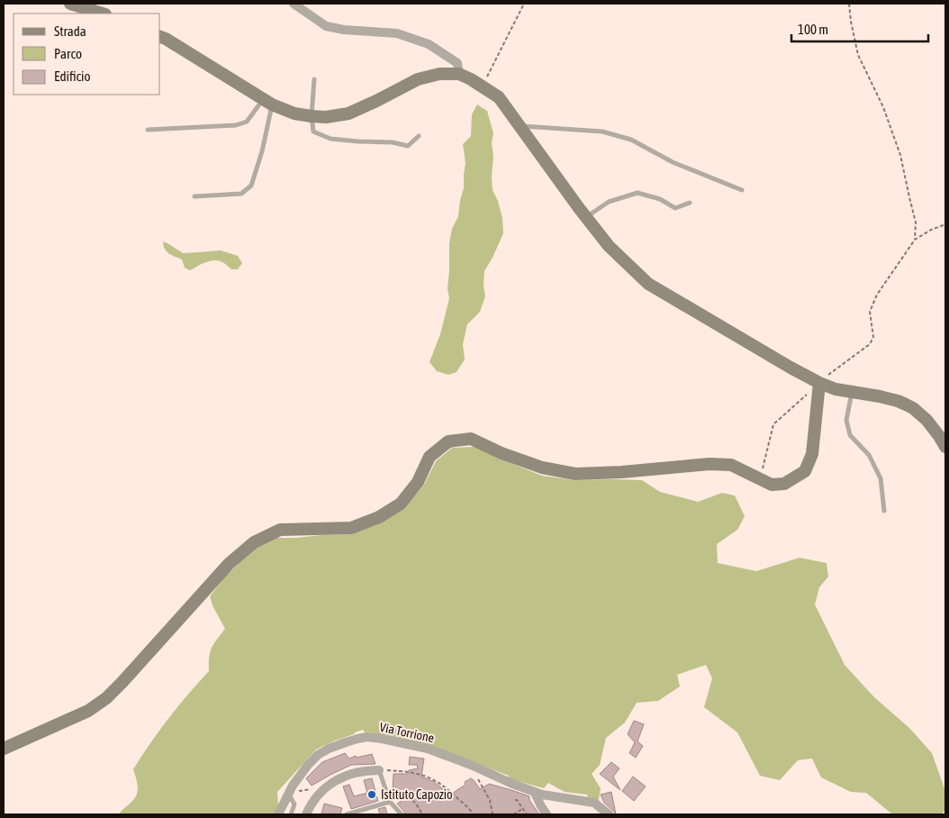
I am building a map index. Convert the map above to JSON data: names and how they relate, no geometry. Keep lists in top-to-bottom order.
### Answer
{
  "streets": {
    "street": ["Via Torrione"]
  },
  "places": ["Istituto Capozio"],
  "legend": ["Strada", "Parco", "Edificio"],
  "scale_bar": "100 m"
}
